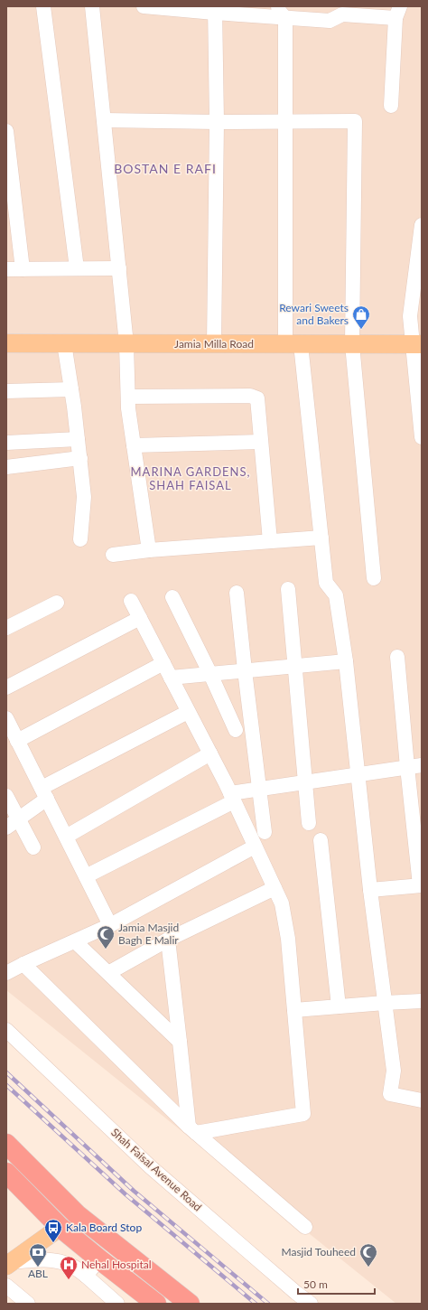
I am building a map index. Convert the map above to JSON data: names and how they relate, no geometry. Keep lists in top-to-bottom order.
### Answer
{
  "streets": {
    "main road": ["Jamia Milla Road"],
    "street": ["Shah Faisal Avenue Road"]
  },
  "districts": ["BOSTAN E RAFI", "MARINA GARDENS, SHAH FAISAL"],
  "places": {
    "shop": ["Rewari Sweets and Bakers"],
    "mosque": ["Jamia Masjid Bagh E Malir", "Masjid Touheed"],
    "bus stop": ["Kala Board Stop"],
    "bank": ["ABL"],
    "hospital": ["Nehal Hospital"]
  },
  "scale_bar": "50 m"
}
